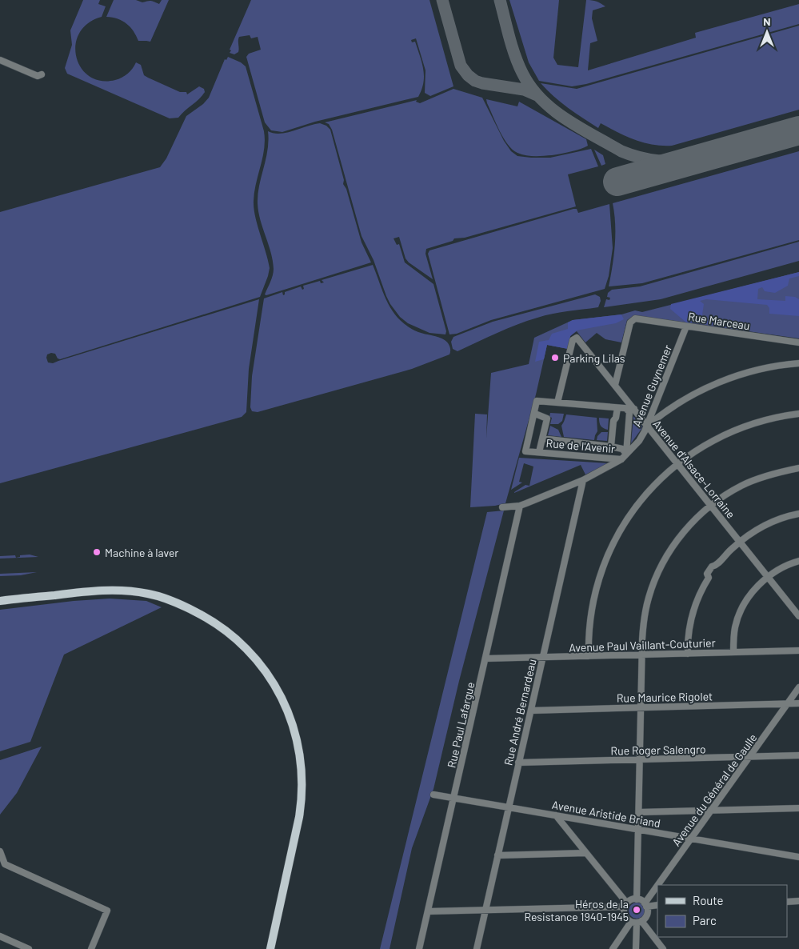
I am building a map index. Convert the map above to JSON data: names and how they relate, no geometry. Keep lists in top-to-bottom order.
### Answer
{
  "streets": {
    "street": [
      "Rue Marceau",
      "Avenue Guynemer",
      "Rue de l'Avenir",
      "Avenue d'Alsace-Lorraine",
      "Avenue Paul Vaillant-Couturier",
      "Rue Maurice Rigolet",
      "Rue André Bernardeau",
      "Rue Paul Lafargue",
      "Rue Roger Salengro",
      "Avenue du Général de Gaulle",
      "Avenue Aristide Briand"
    ]
  },
  "crossings": [
    ["Rue Marceau", "Avenue Guynemer"],
    ["Rue Marceau", "Avenue d'Alsace-Lorraine"],
    ["Avenue Guynemer", "Rue de l'Avenir"],
    ["Avenue Guynemer", "Avenue d'Alsace-Lorraine"],
    ["Avenue Guynemer", "Rue André Bernardeau"],
    ["Avenue Guynemer", "Rue Paul Lafargue"],
    ["Rue de l'Avenir", "Avenue d'Alsace-Lorraine"],
    ["Avenue Paul Vaillant-Couturier", "Rue André Bernardeau"],
    ["Avenue Paul Vaillant-Couturier", "Rue Paul Lafargue"],
    ["Rue Maurice Rigolet", "Rue André Bernardeau"],
    ["Rue Maurice Rigolet", "Avenue du Général de Gaulle"],
    ["Rue André Bernardeau", "Rue Roger Salengro"],
    ["Rue André Bernardeau", "Avenue Aristide Briand"],
    ["Rue Paul Lafargue", "Avenue Aristide Briand"],
    ["Rue Roger Salengro", "Avenue du Général de Gaulle"],
    ["Avenue du Général de Gaulle", "Avenue Aristide Briand"]
  ],
  "places": ["Parking Lilas", "Machine à laver", "Héros de la Resistance 1940-1945"],
  "legend": ["Route", "Parc"],
  "north": "top"
}
